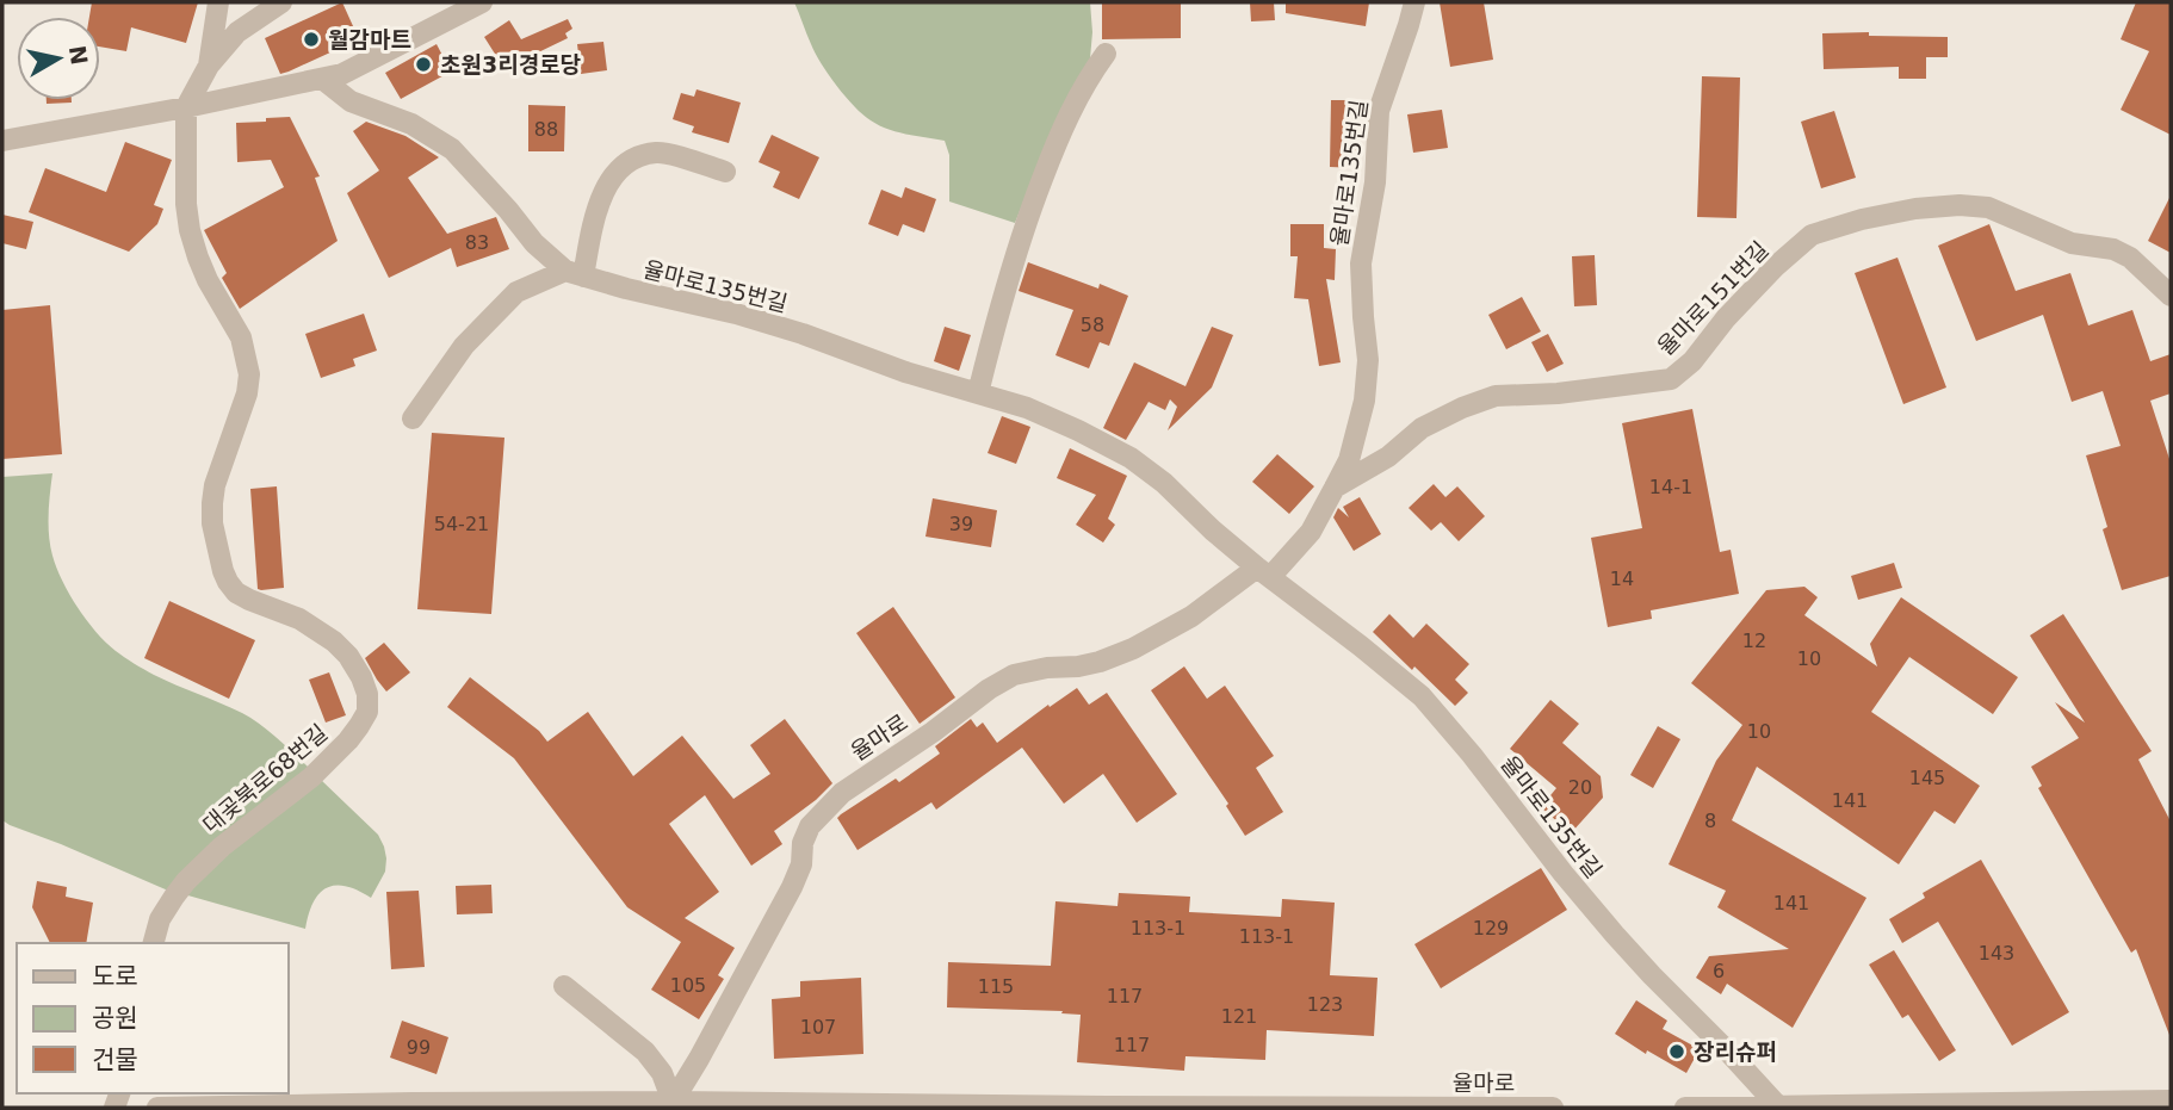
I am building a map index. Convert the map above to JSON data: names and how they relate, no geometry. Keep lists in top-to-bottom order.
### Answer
{
  "streets": {
    "street": [
      "율마로135번길",
      "율마로151번길",
      "율마로",
      "대곶북로68번길"
    ]
  },
  "crossings": [
    ["율마로135번길", "율마로151번길"],
    ["율마로135번길", "율마로"]
  ],
  "places": ["월감마트", "초원3리경로당", "장리슈퍼"],
  "house_numbers": [
    "88",
    "83",
    "58",
    "14-1",
    "54-21",
    "39",
    "14",
    "12",
    "10",
    "10",
    "145",
    "20",
    "141",
    "8",
    "141",
    "113-1",
    "129",
    "113-1",
    "143",
    "6",
    "105",
    "115",
    "117",
    "123",
    "121",
    "107",
    "117",
    "99"
  ],
  "legend": ["도로", "공원", "건물"],
  "north": "right"
}
